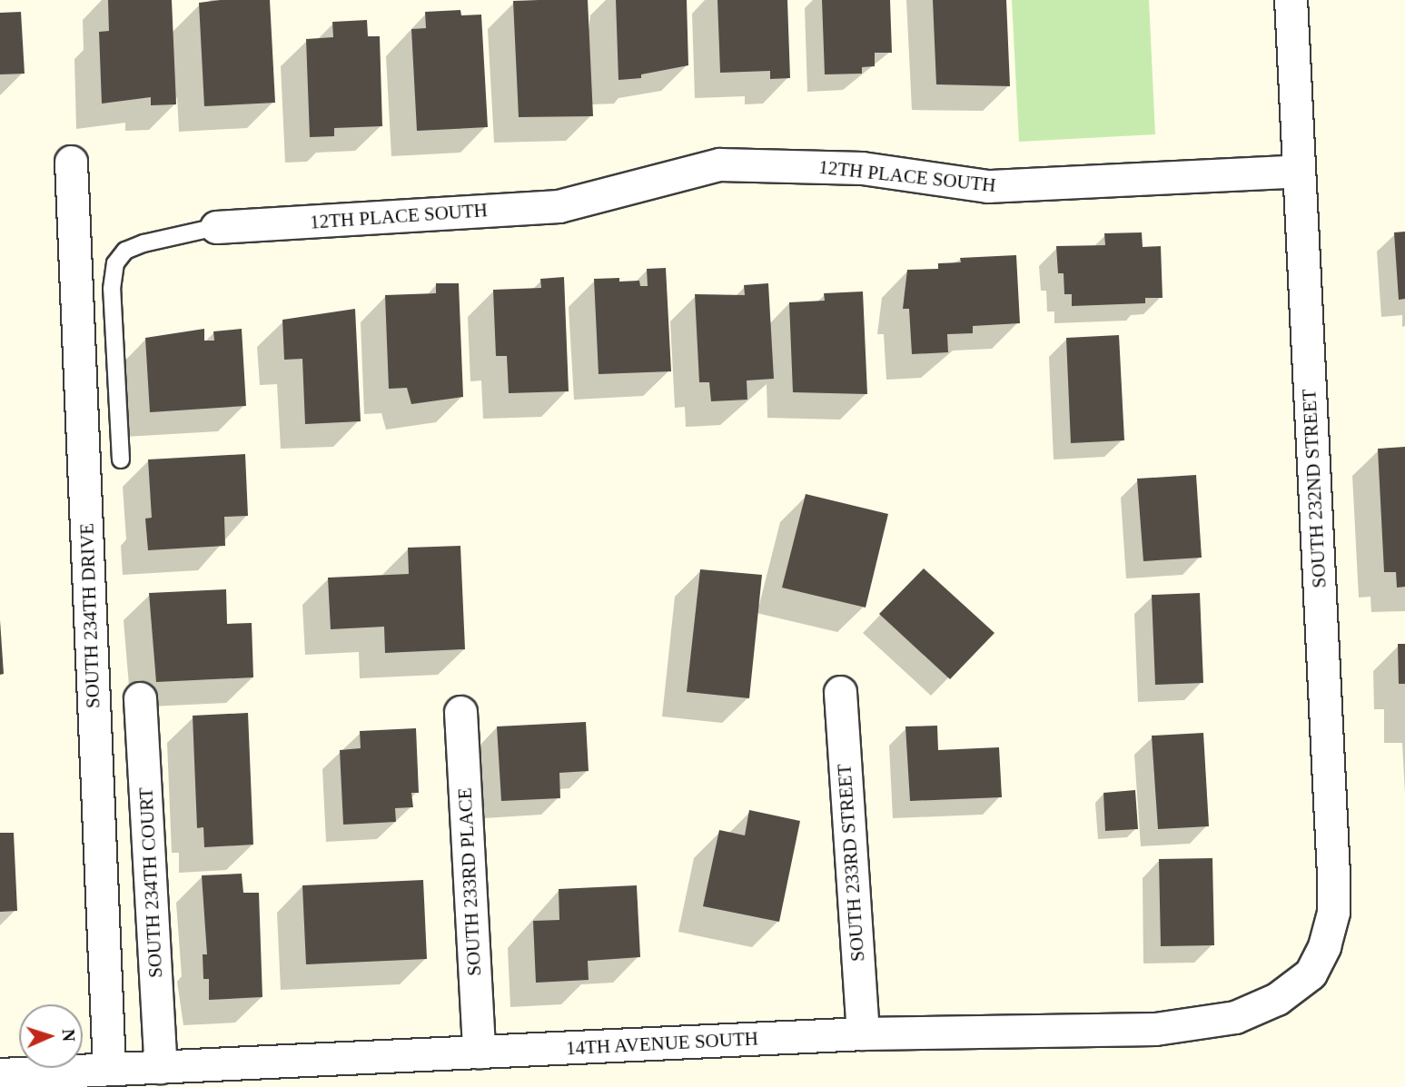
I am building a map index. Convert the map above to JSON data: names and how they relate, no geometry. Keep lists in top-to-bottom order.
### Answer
{
  "streets": {
    "street": [
      "12TH PLACE SOUTH",
      "SOUTH 232ND STREET",
      "SOUTH 234TH DRIVE",
      "SOUTH 233RD STREET",
      "SOUTH 233RD PLACE",
      "SOUTH 234TH COURT",
      "14TH AVENUE SOUTH"
    ]
  },
  "crossings": [
    ["12TH PLACE SOUTH", "SOUTH 232ND STREET"],
    ["SOUTH 232ND STREET", "14TH AVENUE SOUTH"],
    ["SOUTH 234TH DRIVE", "14TH AVENUE SOUTH"],
    ["SOUTH 233RD STREET", "14TH AVENUE SOUTH"],
    ["SOUTH 233RD PLACE", "14TH AVENUE SOUTH"],
    ["SOUTH 234TH COURT", "14TH AVENUE SOUTH"]
  ],
  "north": "right"
}
